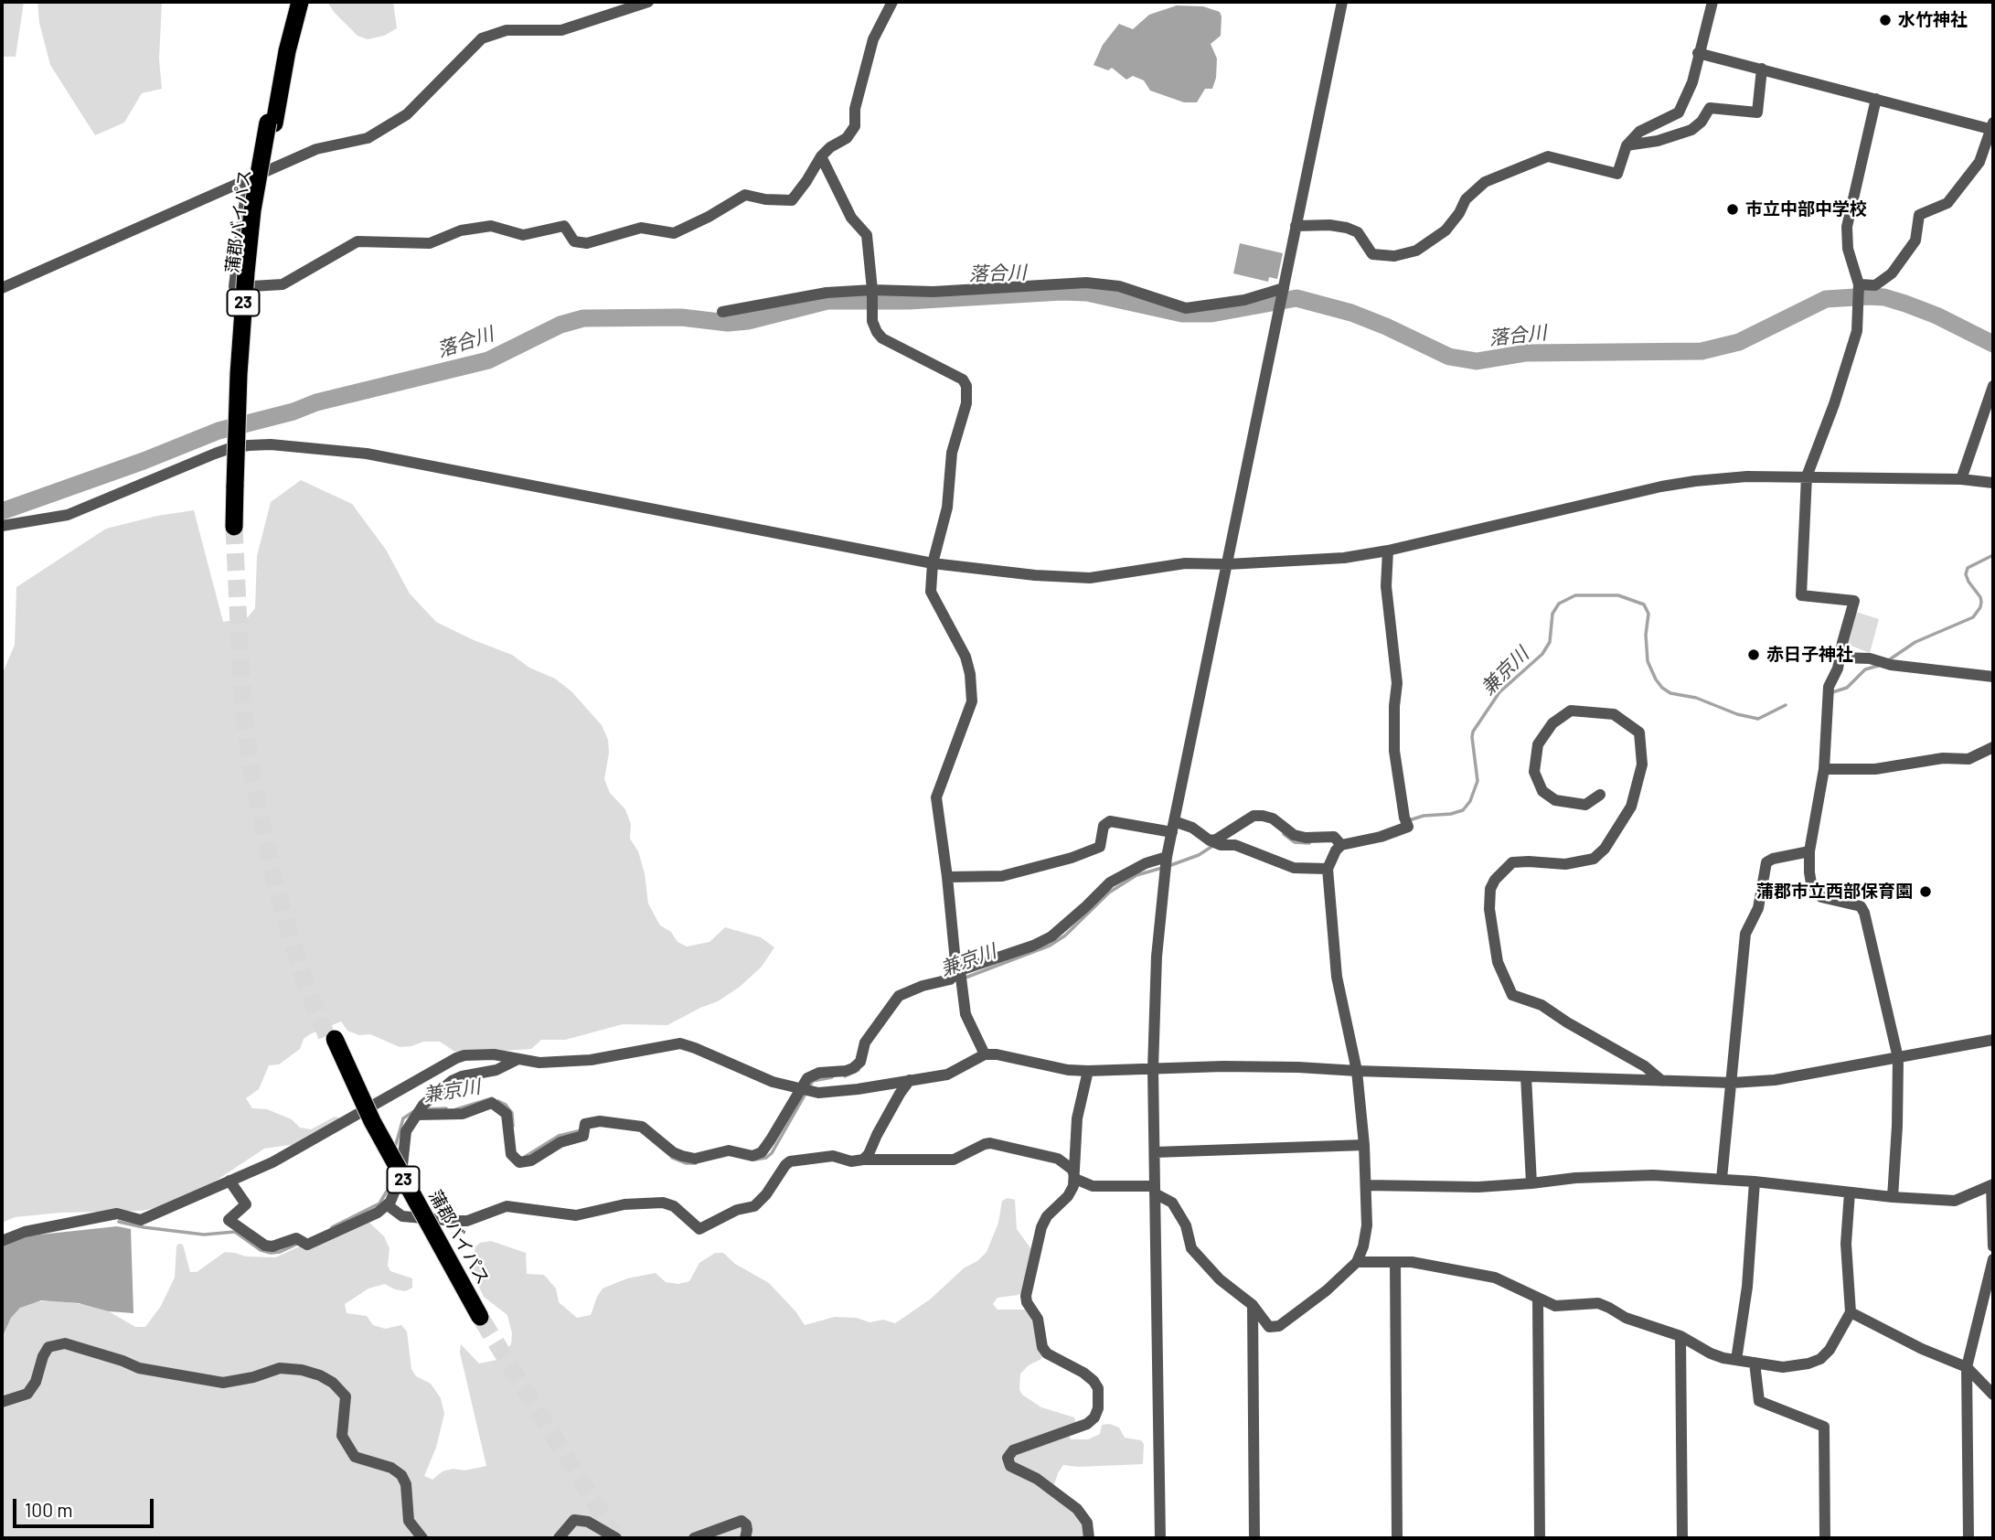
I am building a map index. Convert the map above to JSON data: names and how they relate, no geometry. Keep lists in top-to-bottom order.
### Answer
{
  "streets": {
    "highway": ["蒲郡バイパス", "23"]
  },
  "water": ["落合川", "兼京川"],
  "places": [
    "水竹神社",
    "市立中部中学校",
    "赤日子神社",
    "蒲郡市立西部保育園"
  ],
  "scale_bar": "100 m"
}
